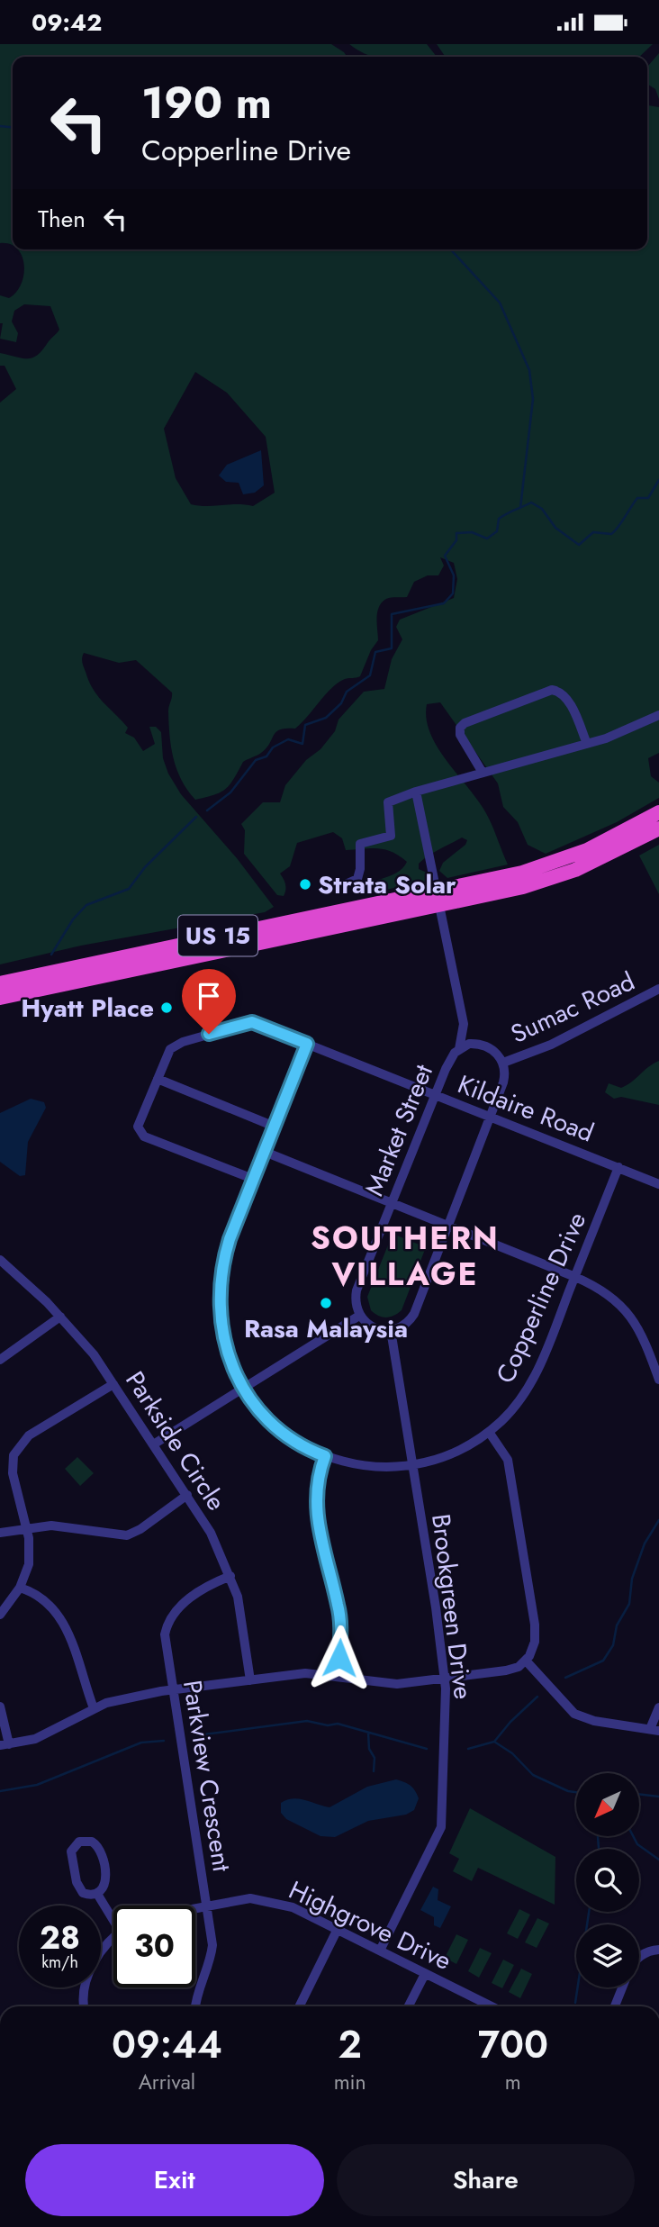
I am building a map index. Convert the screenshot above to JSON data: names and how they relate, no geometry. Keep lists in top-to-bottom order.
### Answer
{
  "streets": {
    "highway": ["US 15"],
    "street": [
      "Sumac Road",
      "Kildaire Road",
      "Market Street",
      "Copperline Drive",
      "Parkside Circle",
      "Brookgreen Drive",
      "Parkview Crescent",
      "Highgrove Drive"
    ]
  },
  "crossings": [
    ["US 15", "Market Street"],
    ["Sumac Road", "Kildaire Road"],
    ["Sumac Road", "Market Street"],
    ["Kildaire Road", "Market Street"],
    ["Kildaire Road", "Copperline Drive"],
    ["Copperline Drive", "Brookgreen Drive"],
    ["Parkside Circle", "Parkview Crescent"],
    ["Brookgreen Drive", "Highgrove Drive"],
    ["Parkview Crescent", "Highgrove Drive"]
  ],
  "districts": ["SOUTHERN VILLAGE"],
  "places": ["Strata Solar", "Hyatt Place", "Rasa Malaysia"],
  "north": "bottom left",
  "page": {
    "status": "09:42",
    "turn": ["190 m", "Copperline Drive"],
    "then": "Then",
    "speed": "28 km/h",
    "limit": "30",
    "eta": [
      "09:44",
      "Arrival",
      "2",
      "min",
      "700",
      "m"
    ],
    "buttons": ["Exit", "Share"]
  }
}
